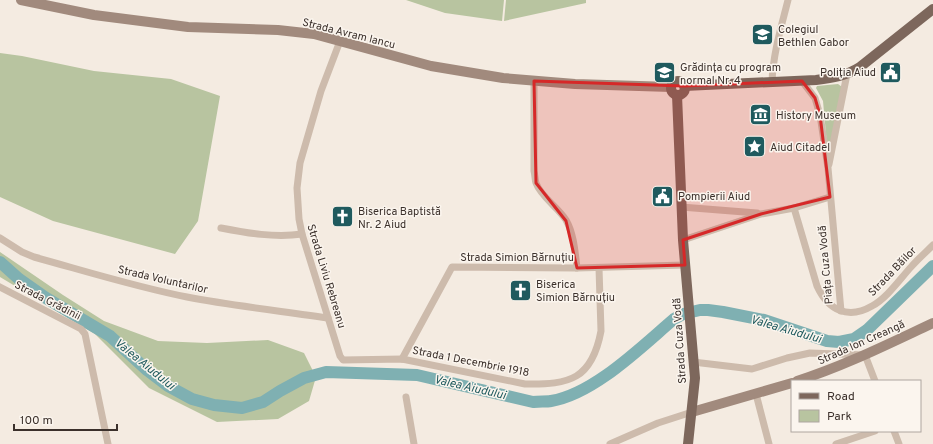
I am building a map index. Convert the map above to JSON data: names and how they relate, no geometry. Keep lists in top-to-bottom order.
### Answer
{
  "streets": {
    "main road": ["Strada Avram Iancu", "Strada Cuza Vodă", "Strada Ion Creangă"],
    "street": [
      "Strada Simion Bărnuțiu",
      "Piața Cuza Vodă",
      "Strada Băilor",
      "Strada Liviu Rebreanu",
      "Strada Voluntarilor",
      "Strada Grădinii",
      "Strada 1 Decembrie 1918"
    ]
  },
  "crossings": [
    ["Strada Avram Iancu", "Strada Liviu Rebreanu"],
    ["Strada Avram Iancu", "Strada Cuza Vodă"],
    ["Strada Simion Bărnuțiu", "Strada Cuza Vodă"],
    ["Strada Simion Bărnuțiu", "Strada 1 Decembrie 1918"],
    ["Piața Cuza Vodă", "Strada Băilor"],
    ["Strada Liviu Rebreanu", "Strada Voluntarilor"],
    ["Strada Liviu Rebreanu", "Strada 1 Decembrie 1918"]
  ],
  "water": ["Valea Aiudului"],
  "places": {
    "school or university": ["Colegiul Bethlen Gabor", "Grădința cu program normal Nr. 4"],
    "public building": ["Poliția Aiud", "Pompierii Aiud"],
    "museum": ["History Museum"],
    "place": ["Aiud Citadel"],
    "church": ["Biserica Baptistă Nr. 2 Aiud", "Biserica Simion Bărnuțiu"]
  },
  "legend": ["Road", "Park"],
  "scale_bar": "100 m"
}
